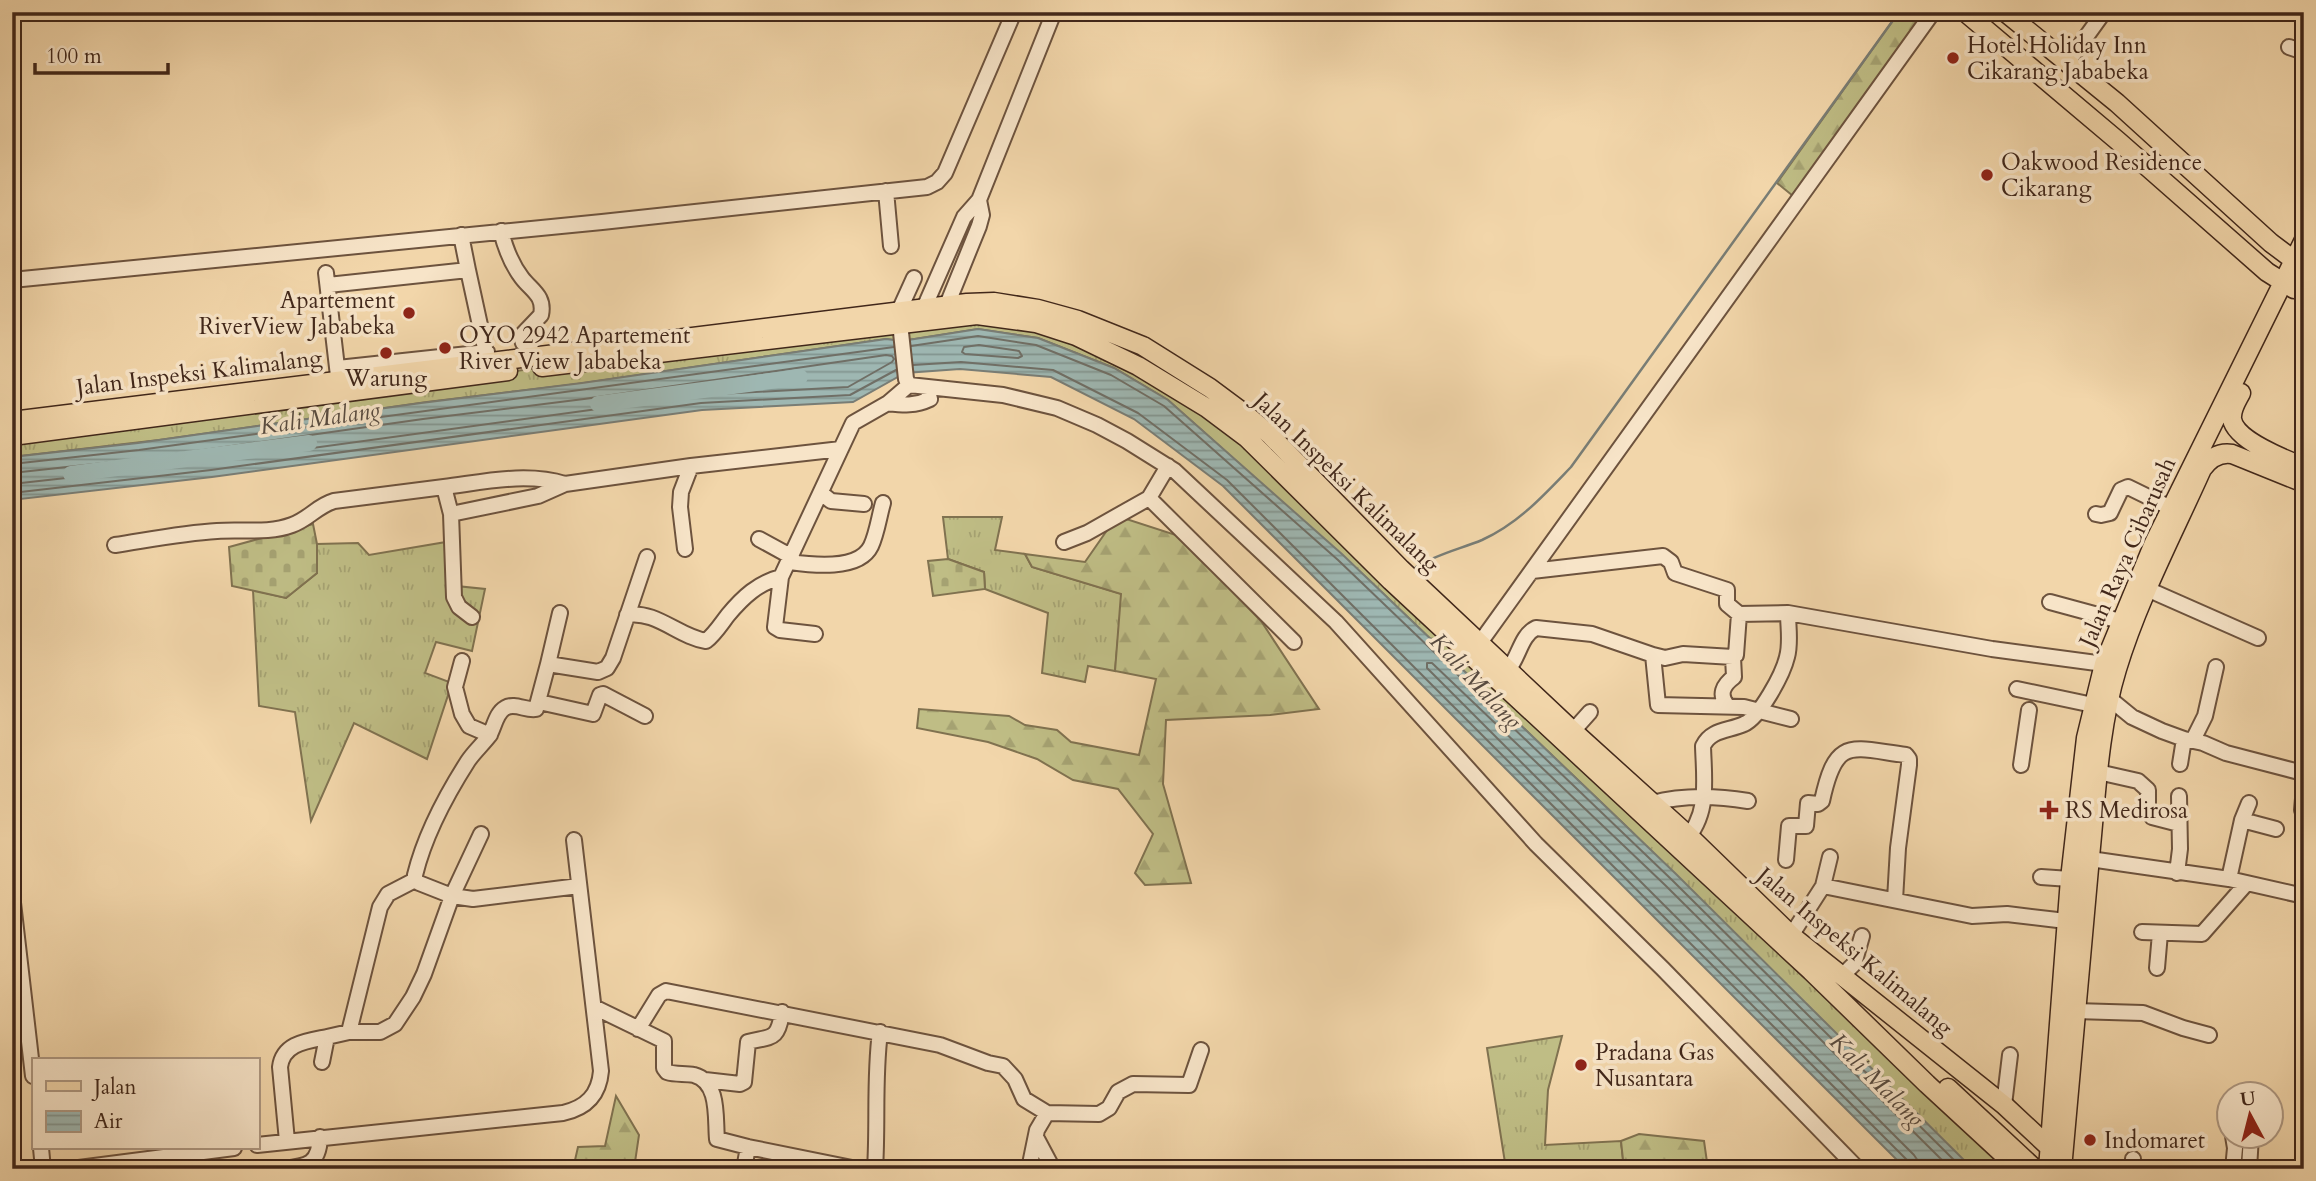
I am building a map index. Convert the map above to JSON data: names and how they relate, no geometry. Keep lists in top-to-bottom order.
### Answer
{
  "streets": {
    "main road": ["Jalan Inspeksi Kalimalang", "Jalan Raya Cibarusah"]
  },
  "crossings": [
    ["Jalan Inspeksi Kalimalang", "Jalan Raya Cibarusah"]
  ],
  "water": ["Kali Malang"],
  "places": {
    "other": [
      "Hotel Holiday Inn Cikarang Jababeka",
      "Oakwood Residence Cikarang",
      "Apartement RiverView Jababeka",
      "OYO 2942 Apartement River View Jababeka",
      "Warung",
      "Pradana Gas Nusantara",
      "Indomaret"
    ],
    "health": ["RS Medirosa"]
  },
  "legend": ["Jalan", "Air"],
  "scale_bar": "100 m",
  "north": "top"
}
